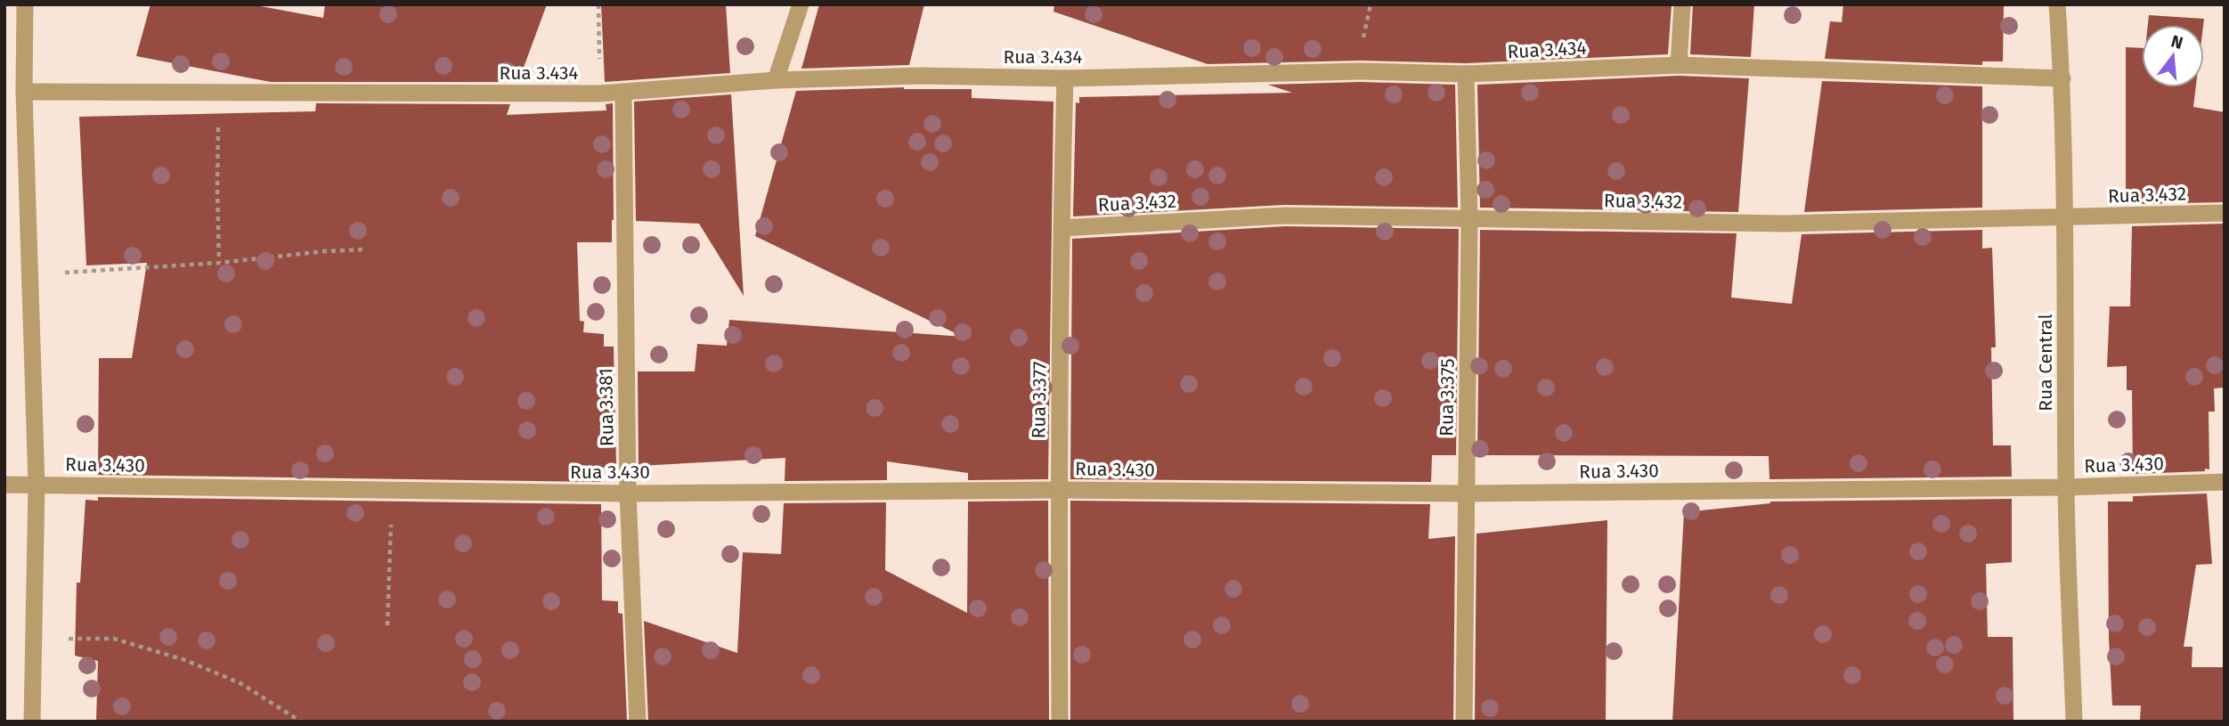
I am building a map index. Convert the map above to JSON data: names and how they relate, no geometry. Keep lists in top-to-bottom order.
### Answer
{
  "streets": {
    "street": [
      "Rua 3.434",
      "Rua 3.432",
      "Rua Central",
      "Rua 3.375",
      "Rua 3.377",
      "Rua 3.381",
      "Rua 3.430"
    ]
  },
  "crossings": [
    ["Rua 3.434", "Rua Central"],
    ["Rua 3.434", "Rua 3.375"],
    ["Rua 3.434", "Rua 3.377"],
    ["Rua 3.434", "Rua 3.381"],
    ["Rua 3.432", "Rua Central"],
    ["Rua 3.432", "Rua 3.375"],
    ["Rua 3.432", "Rua 3.377"],
    ["Rua Central", "Rua 3.430"],
    ["Rua 3.375", "Rua 3.430"],
    ["Rua 3.377", "Rua 3.430"],
    ["Rua 3.381", "Rua 3.430"]
  ],
  "north": "top"
}
